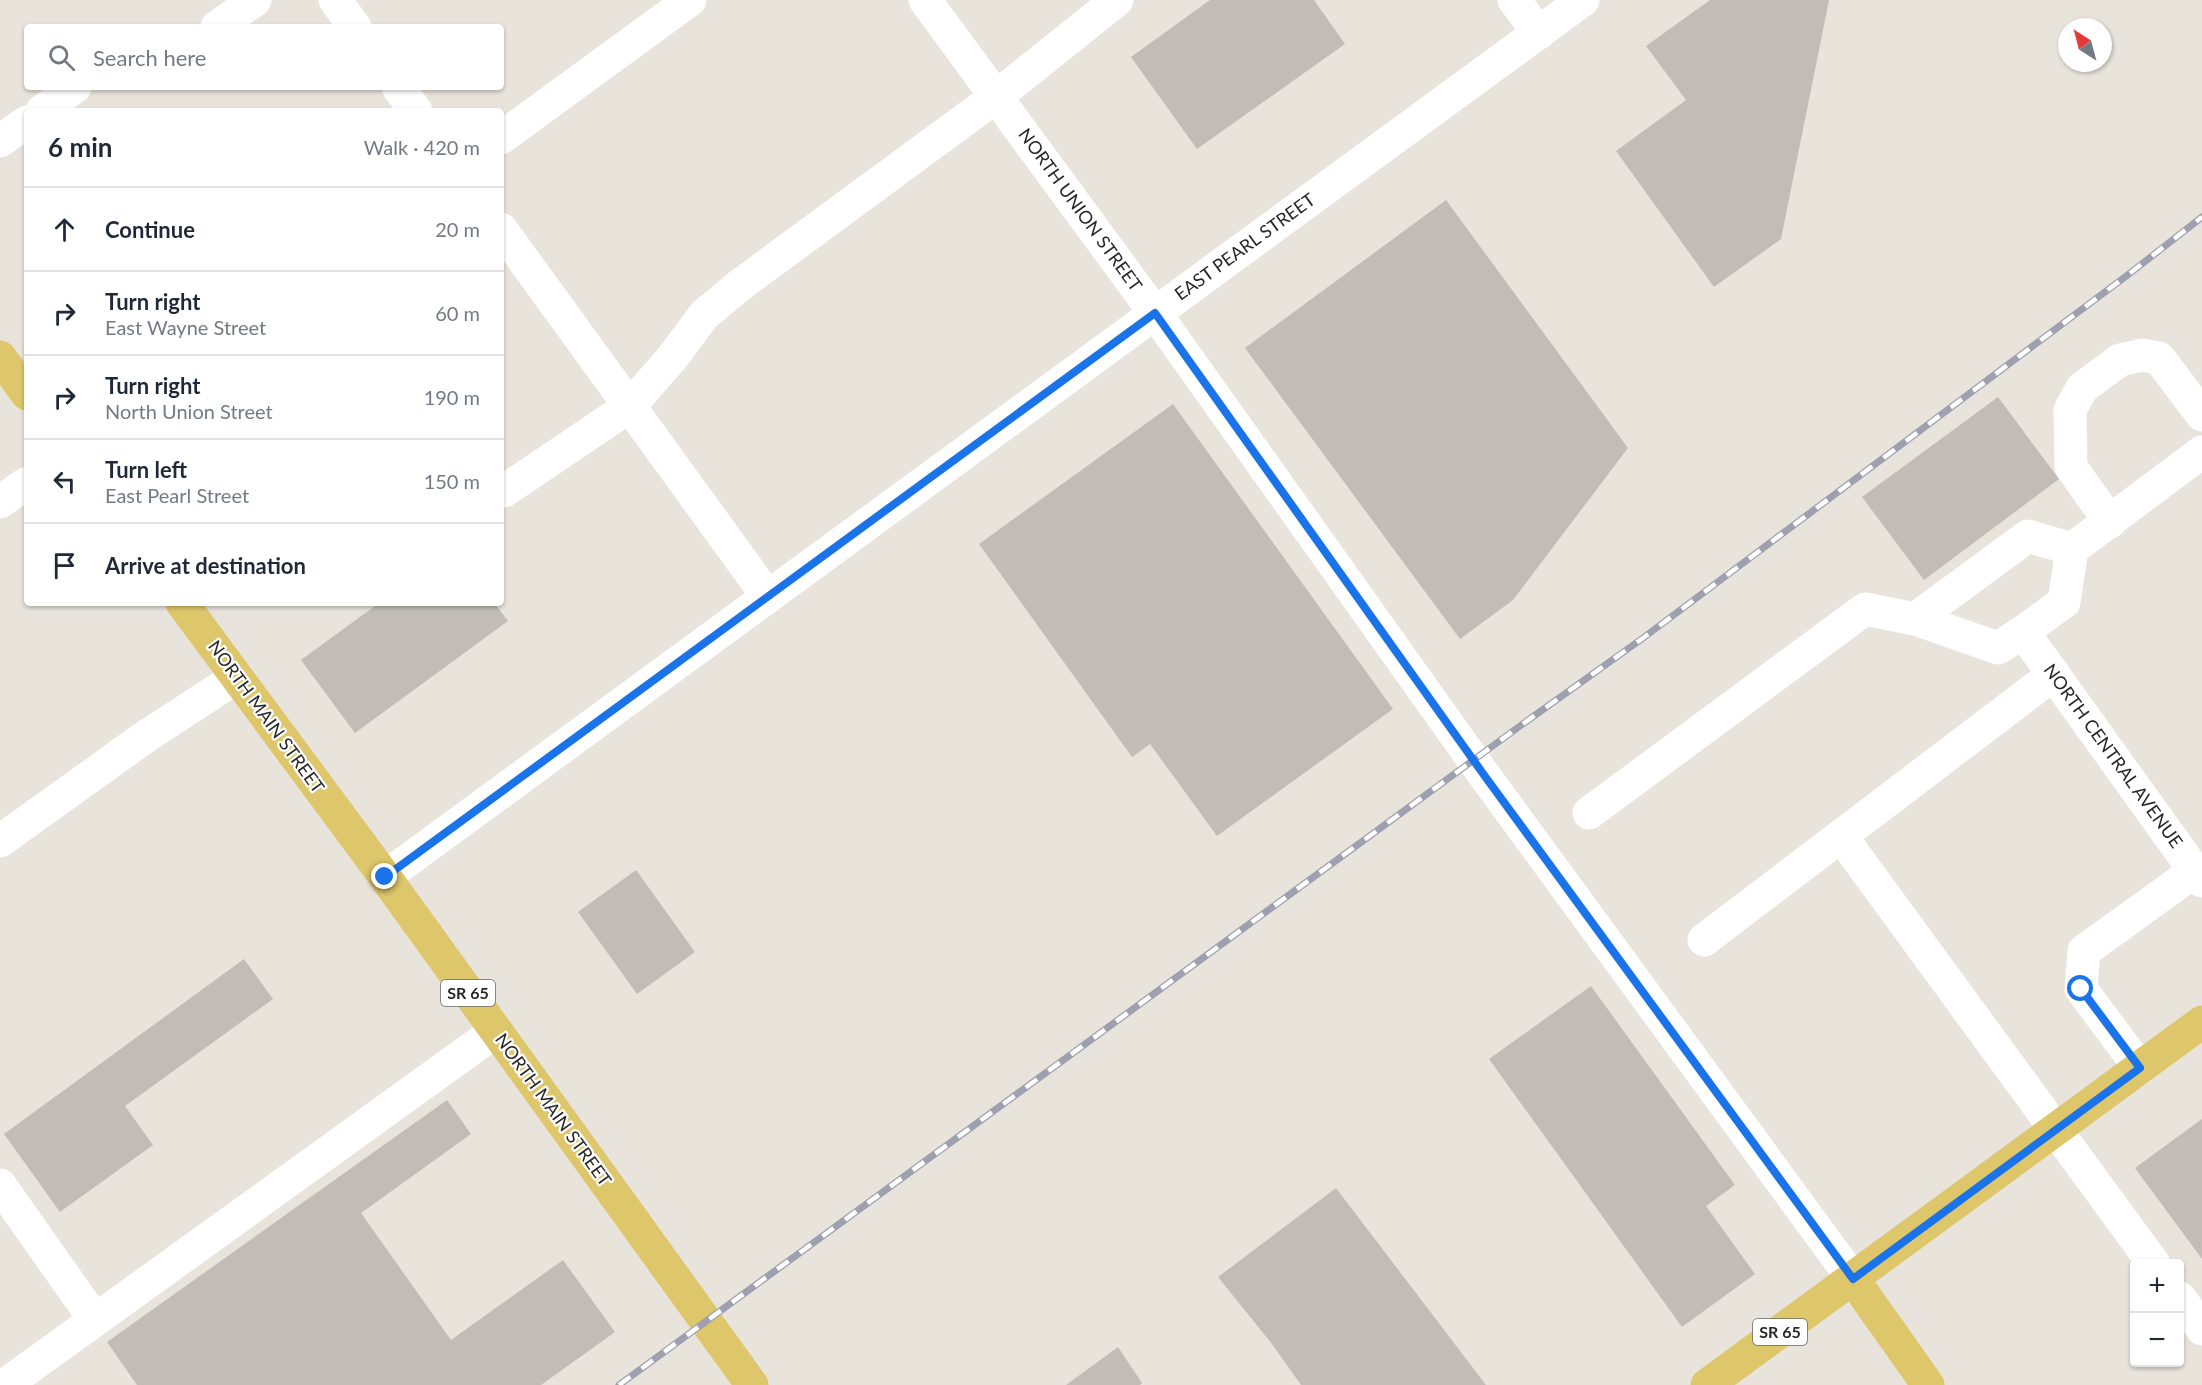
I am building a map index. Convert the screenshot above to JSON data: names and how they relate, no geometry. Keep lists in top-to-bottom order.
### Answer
{
  "streets": {
    "main road": ["NORTH UNION STREET", "NORTH MAIN STREET", "SR 65"],
    "street": ["EAST PEARL STREET", "NORTH CENTRAL AVENUE"]
  },
  "crossings": [
    ["NORTH UNION STREET", "EAST PEARL STREET"],
    ["NORTH UNION STREET", "SR 65"],
    ["EAST PEARL STREET", "NORTH MAIN STREET"]
  ],
  "north": "top left",
  "page": {
    "search": "Search here",
    "heading": ["6 min", "Walk · 420 m"],
    "list": [
      ["Continue", "20 m"],
      ["Turn right", "East Wayne Street", "60 m"],
      ["Turn right", "North Union Street", "190 m"],
      ["Turn left", "East Pearl Street", "150 m"],
      "Arrive at destination"
    ],
    "map_buttons": ["+", "−"]
  }
}
